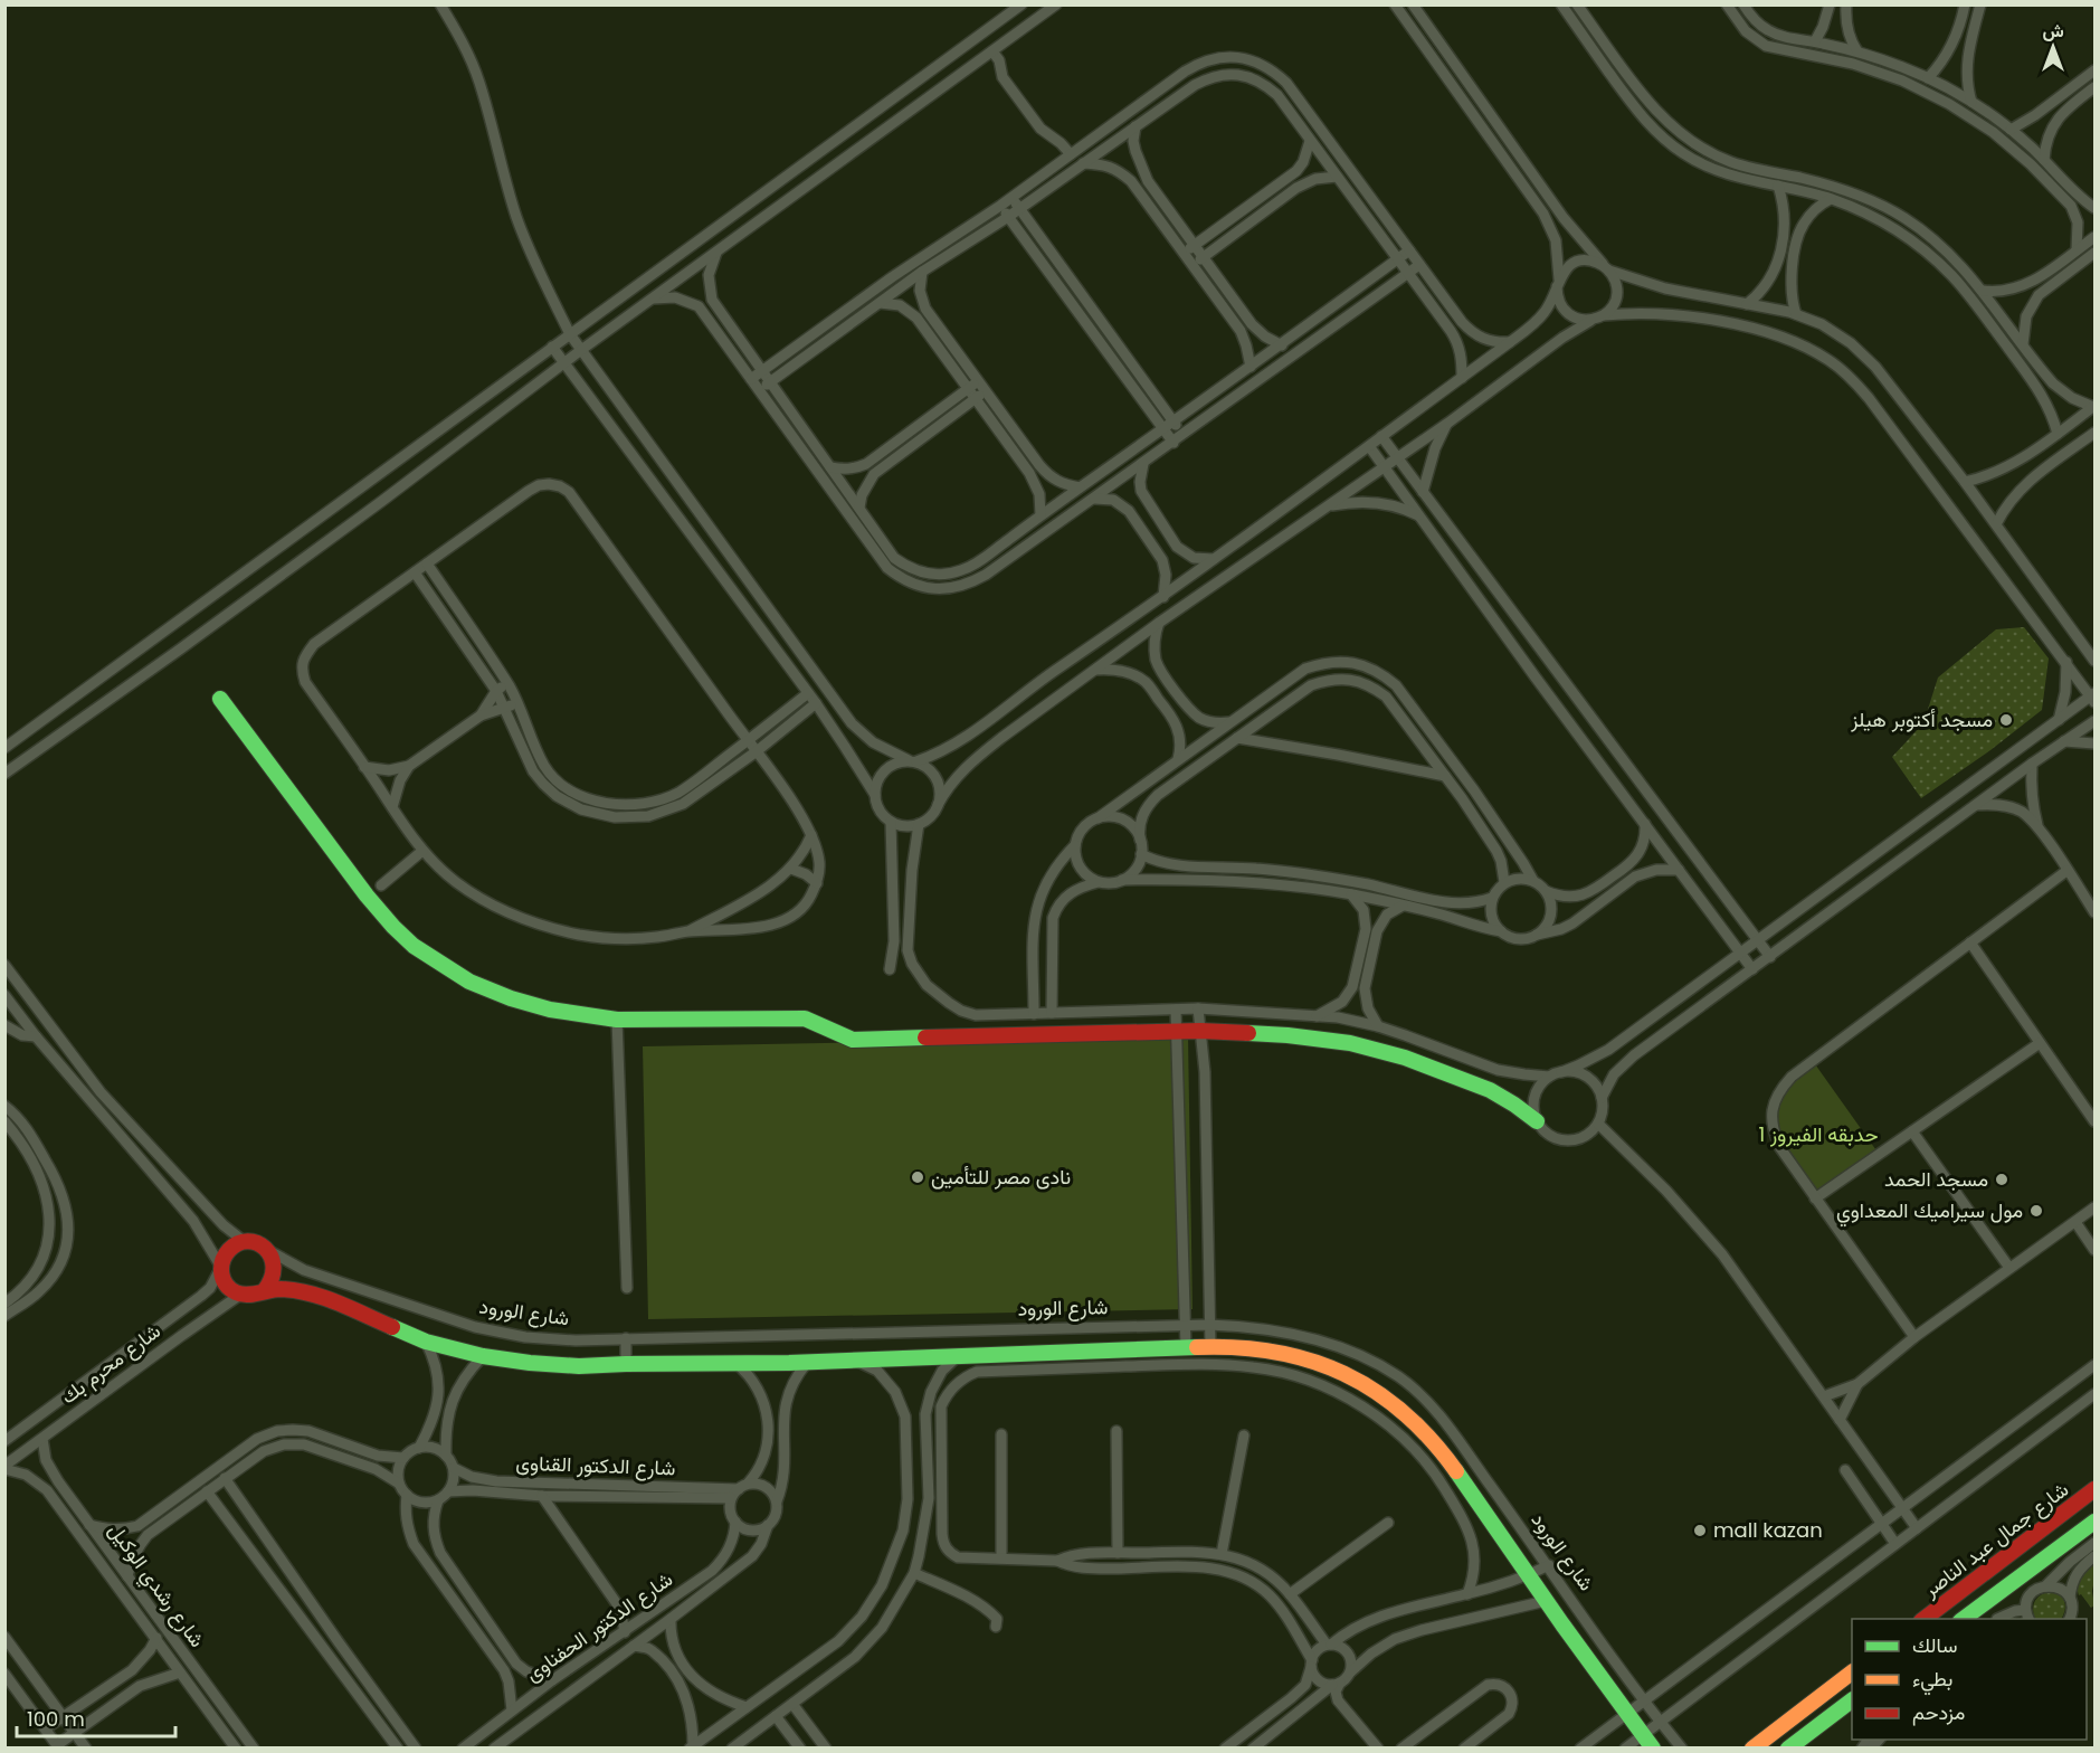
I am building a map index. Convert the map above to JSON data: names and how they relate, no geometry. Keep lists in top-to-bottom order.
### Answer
{
  "streets": {
    "street": [
      "شارع الورود",
      "شارع محرم بك",
      "شارع الدكتور القناوى",
      "شارع جمال عبد الناصر",
      "شارع رشدي الوكيل",
      "شارع الدكتور الحفناوى"
    ]
  },
  "crossings": [
    ["شارع الورود", "شارع محرم بك"],
    ["شارع محرم بك", "شارع رشدي الوكيل"],
    ["شارع الدكتور القناوى", "شارع الدكتور الحفناوى"]
  ],
  "parks": ["حدبقه الفيروز 1"],
  "places": [
    "مسجد أكتوبر هيلز",
    "نادى مصر للتأمين",
    "مسجد الحمد",
    "مول سيراميك المعداوي",
    "mall kazan"
  ],
  "legend": ["سالك", "بطيء", "مزدحم"],
  "scale_bar": "100 m",
  "north": "top"
}
